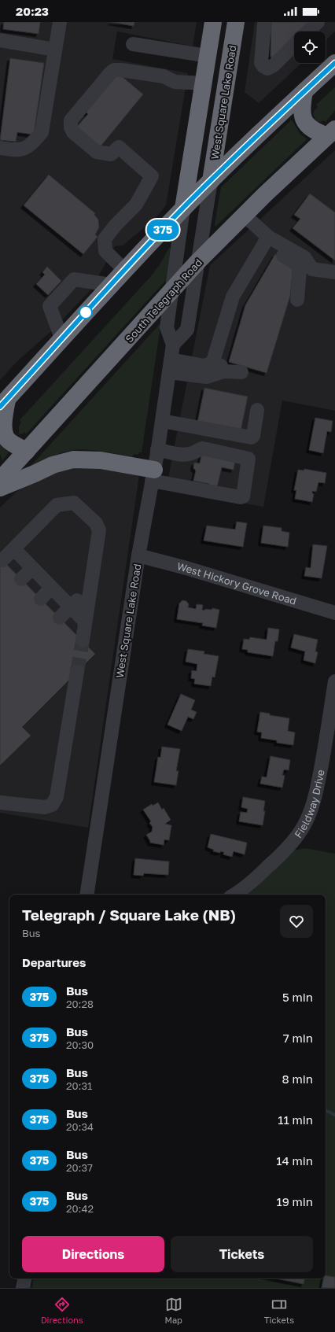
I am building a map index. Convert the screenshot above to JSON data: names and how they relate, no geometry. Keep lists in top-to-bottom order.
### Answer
{
  "streets": {
    "highway": ["West Square Lake Road", "South Telegraph Road"],
    "street": ["West Hickory Grove Road", "Fieldway Drive"]
  },
  "crossings": [
    ["West Square Lake Road", "South Telegraph Road"],
    ["West Square Lake Road", "West Hickory Grove Road"]
  ],
  "lines": ["bus line 375"],
  "page": {
    "status": "20:23",
    "on_map": "375",
    "heading": [
      ["Telegraph / Square Lake (NB)", "Bus"],
      "Departures"
    ],
    "list": [
      {
        "mark": "375",
        "name": "Bus",
        "note": "20:28",
        "value": "5 min"
      },
      {
        "mark": "375",
        "name": "Bus",
        "note": "20:30",
        "value": "7 min"
      },
      {
        "mark": "375",
        "name": "Bus",
        "note": "20:31",
        "value": "8 min"
      },
      {
        "mark": "375",
        "name": "Bus",
        "note": "20:34",
        "value": "11 min"
      },
      {
        "mark": "375",
        "name": "Bus",
        "note": "20:37",
        "value": "14 min"
      },
      {
        "mark": "375",
        "name": "Bus",
        "note": "20:42",
        "value": "19 min"
      }
    ],
    "buttons": ["Directions", "Tickets"],
    "tabs": ["Directions", "Map", "Tickets"]
  }
}
